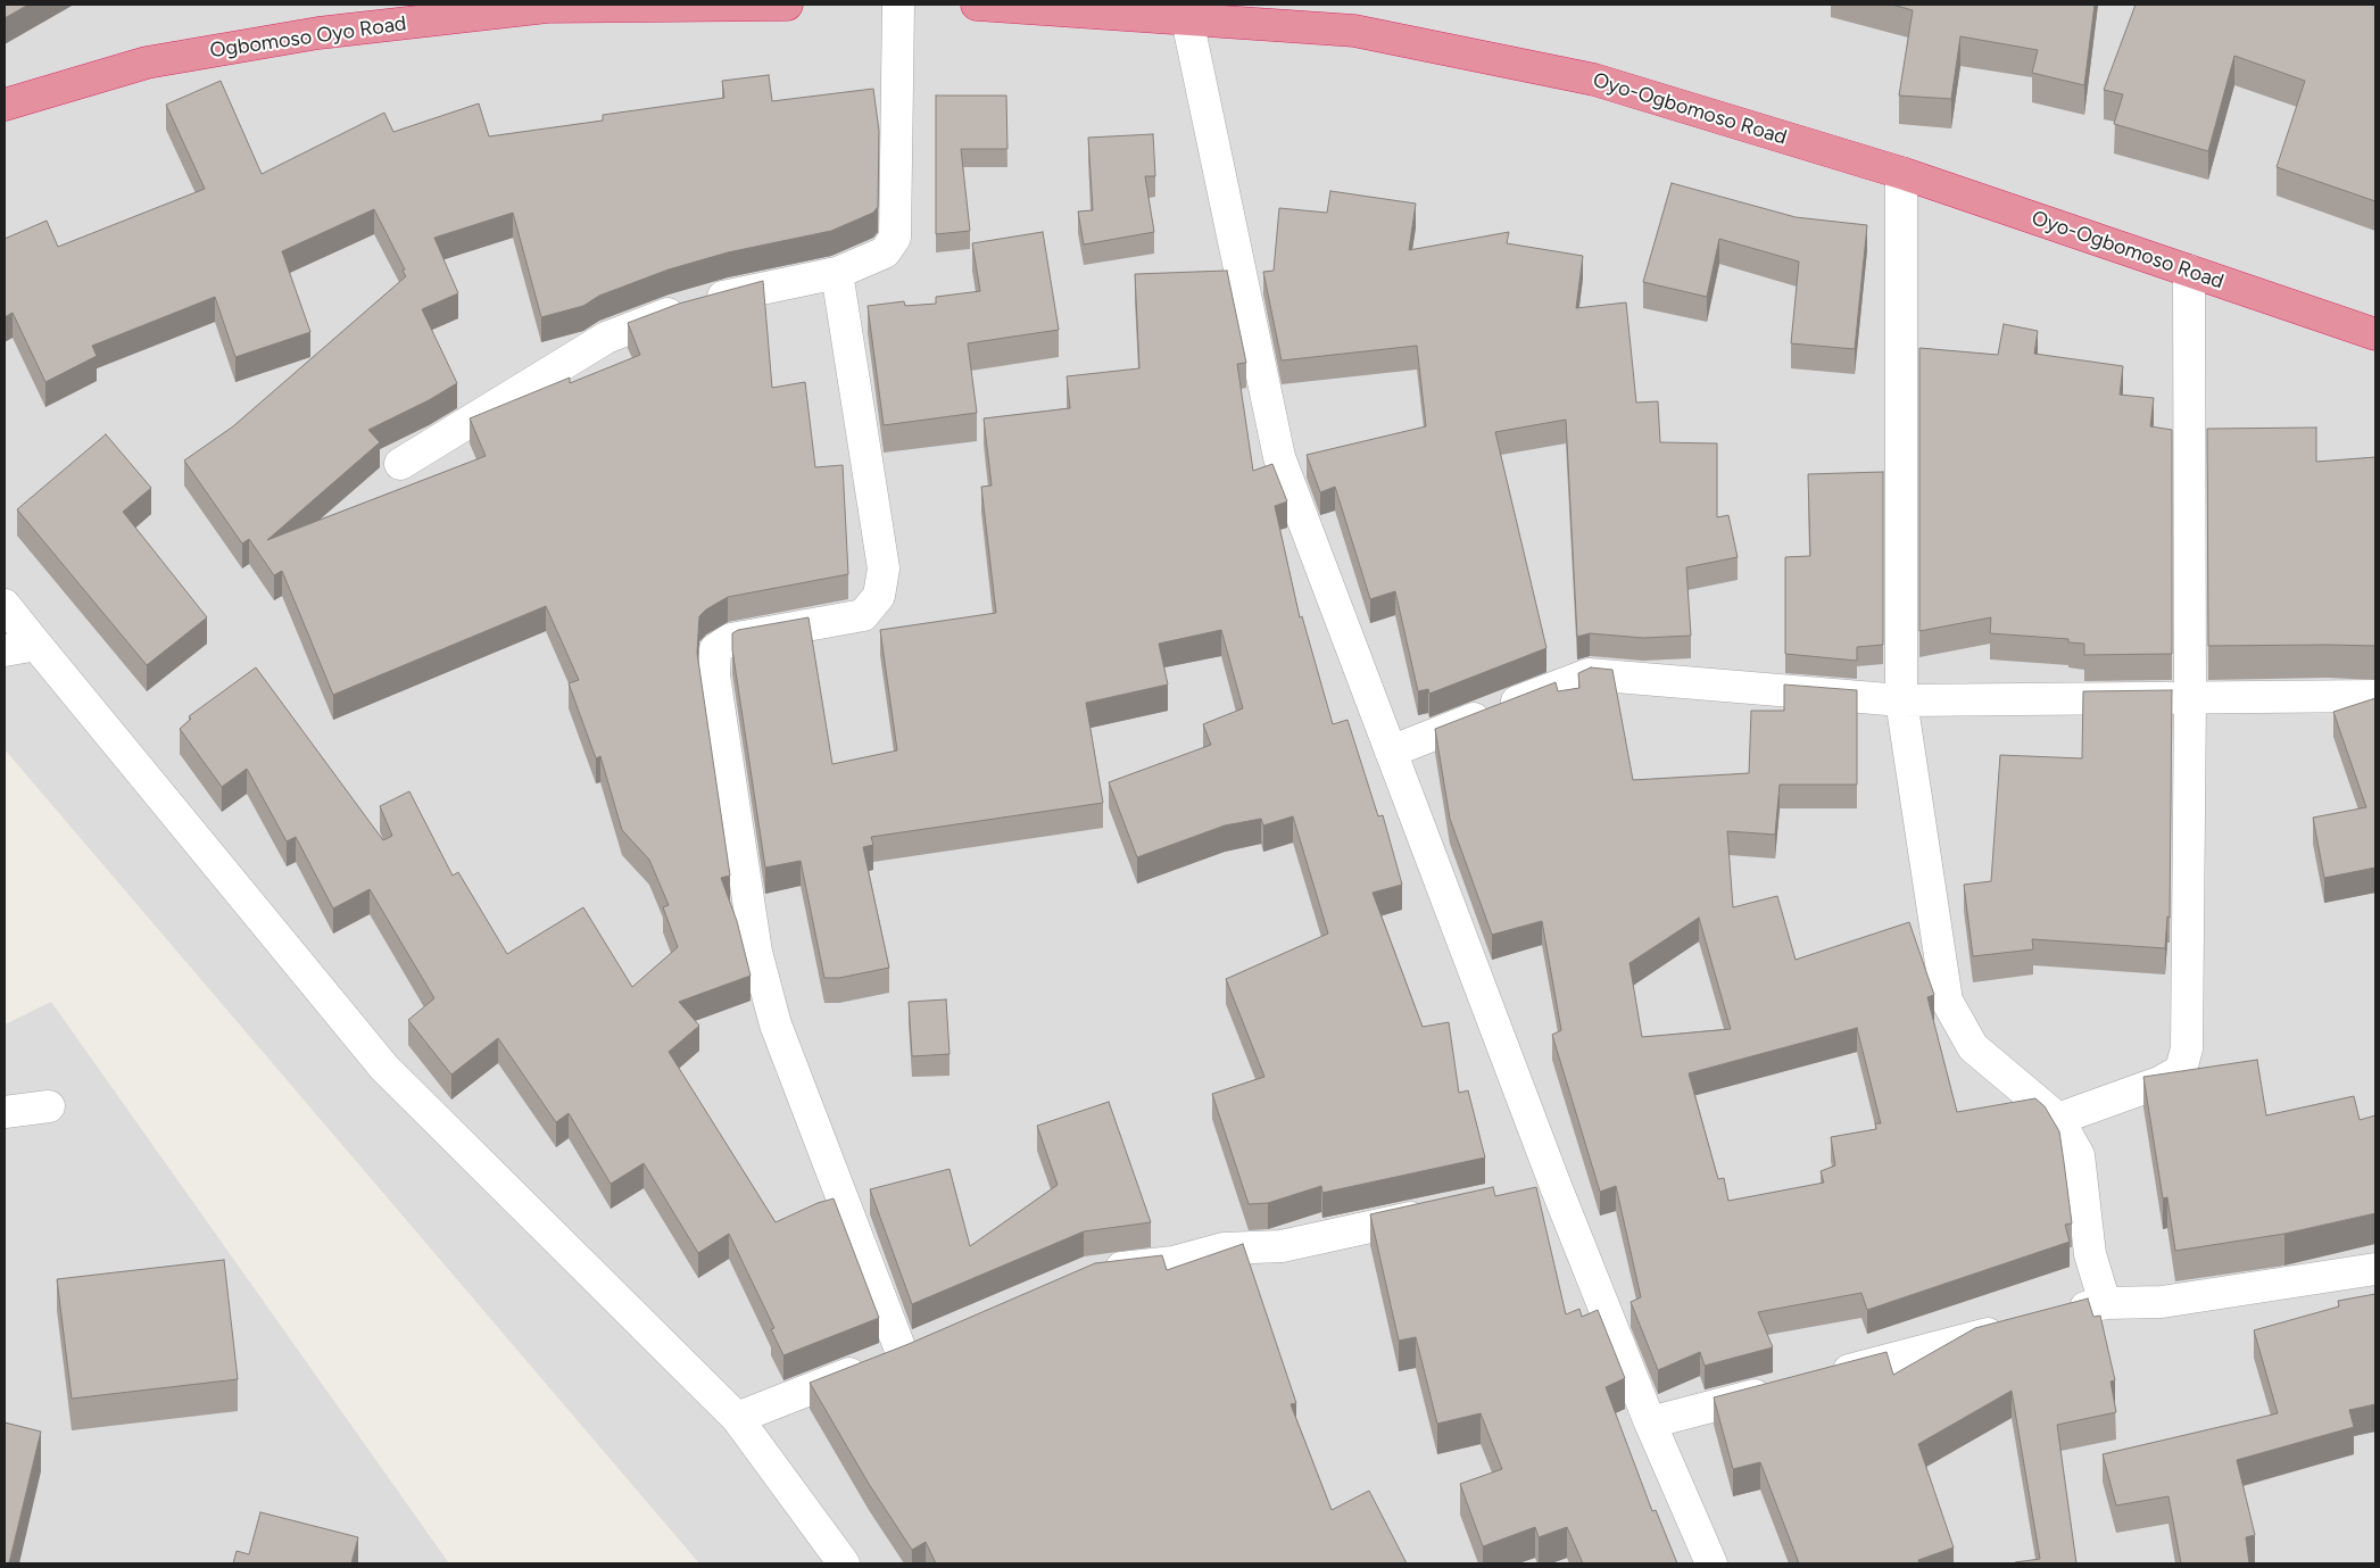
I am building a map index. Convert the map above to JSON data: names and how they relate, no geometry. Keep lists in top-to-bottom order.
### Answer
{
  "streets": {
    "highway": ["Ogbomoso Oyo Road", "Oyo-Ogbomoso Road"]
  }
}
